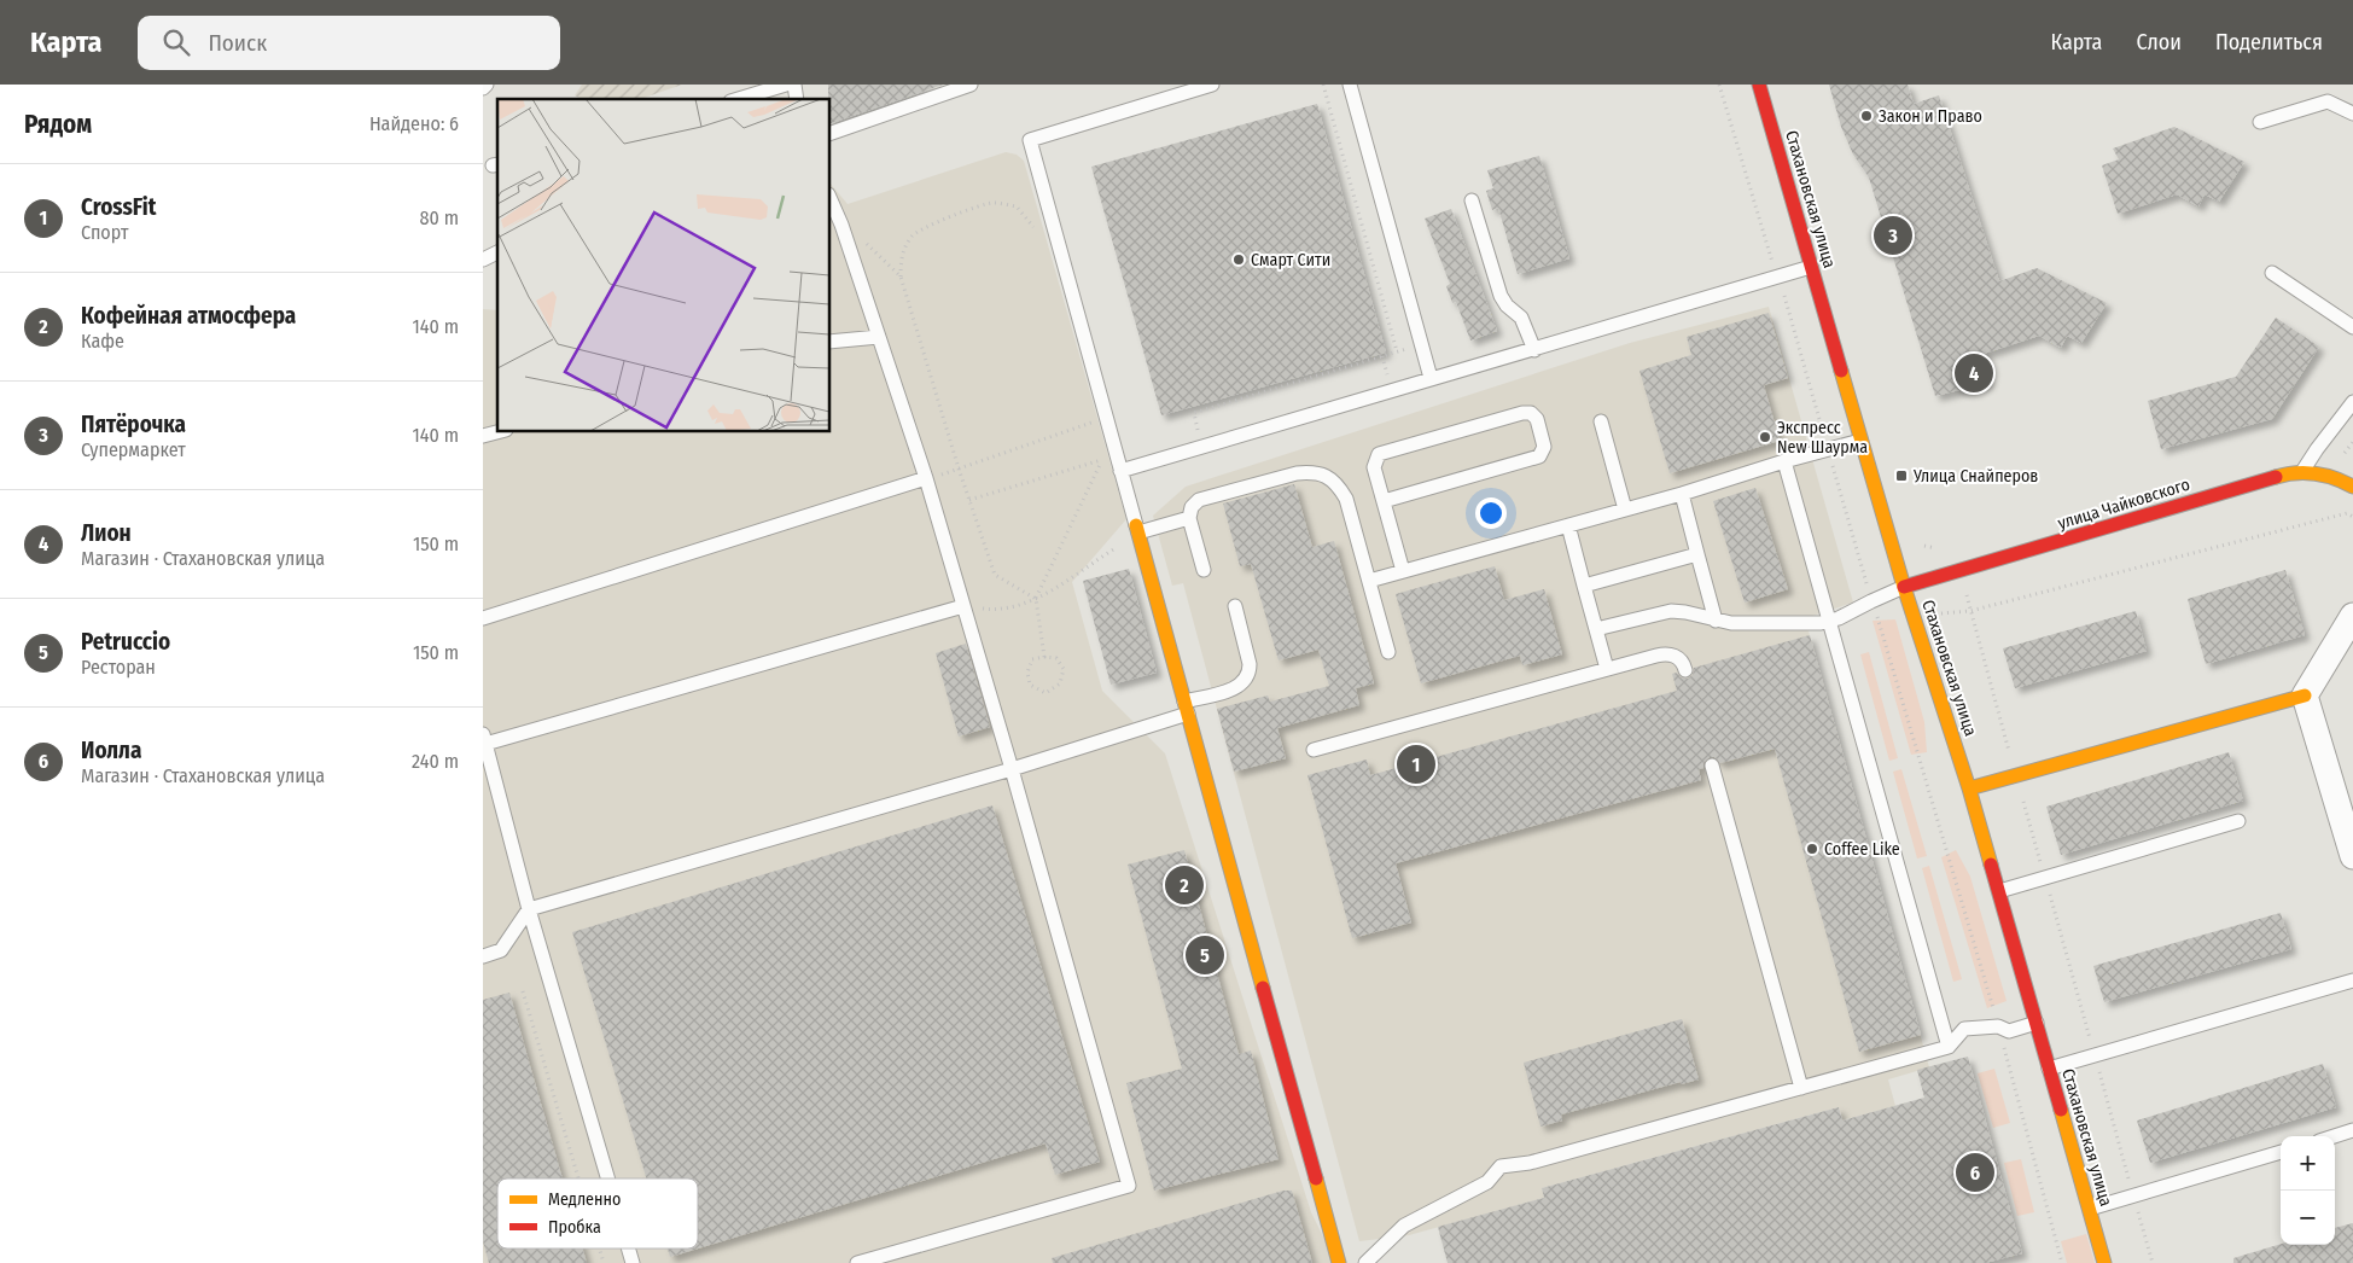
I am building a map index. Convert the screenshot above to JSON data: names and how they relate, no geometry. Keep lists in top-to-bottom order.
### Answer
{
  "streets": {
    "street": ["Стахановская улица", "улица Чайковского"]
  },
  "crossings": [
    ["Стахановская улица", "улица Чайковского"]
  ],
  "places": {
    "other": [
      "Закон и Право",
      "Смарт Сити",
      "Экспресс New Шаурма",
      "Coffee Like"
    ],
    "transit": ["Улица Снайперов"]
  },
  "legend": ["Медленно", "Пробка"],
  "page": {
    "header": "Карта",
    "search": "Поиск",
    "nav": ["Карта", "Слои", "Поделиться"],
    "heading": ["Рядом", "Найдено: 6"],
    "list": [
      {
        "mark": "1",
        "name": "CrossFit",
        "note": "Спорт",
        "value": "80 m"
      },
      {
        "mark": "2",
        "name": "Кофейная атмосфера",
        "note": "Кафе",
        "value": "140 m"
      },
      {
        "mark": "3",
        "name": "Пятёрочка",
        "note": "Супермаркет",
        "value": "140 m"
      },
      {
        "mark": "4",
        "name": "Лион",
        "note": "Магазин · Стахановская улица",
        "value": "150 m"
      },
      {
        "mark": "5",
        "name": "Petruccio",
        "note": "Ресторан",
        "value": "150 m"
      },
      {
        "mark": "6",
        "name": "Иолла",
        "note": "Магазин · Стахановская улица",
        "value": "240 m"
      }
    ],
    "pins": [
      "3",
      "4",
      "1",
      "2",
      "5",
      "6"
    ],
    "map_buttons": ["+", "−"]
  }
}
